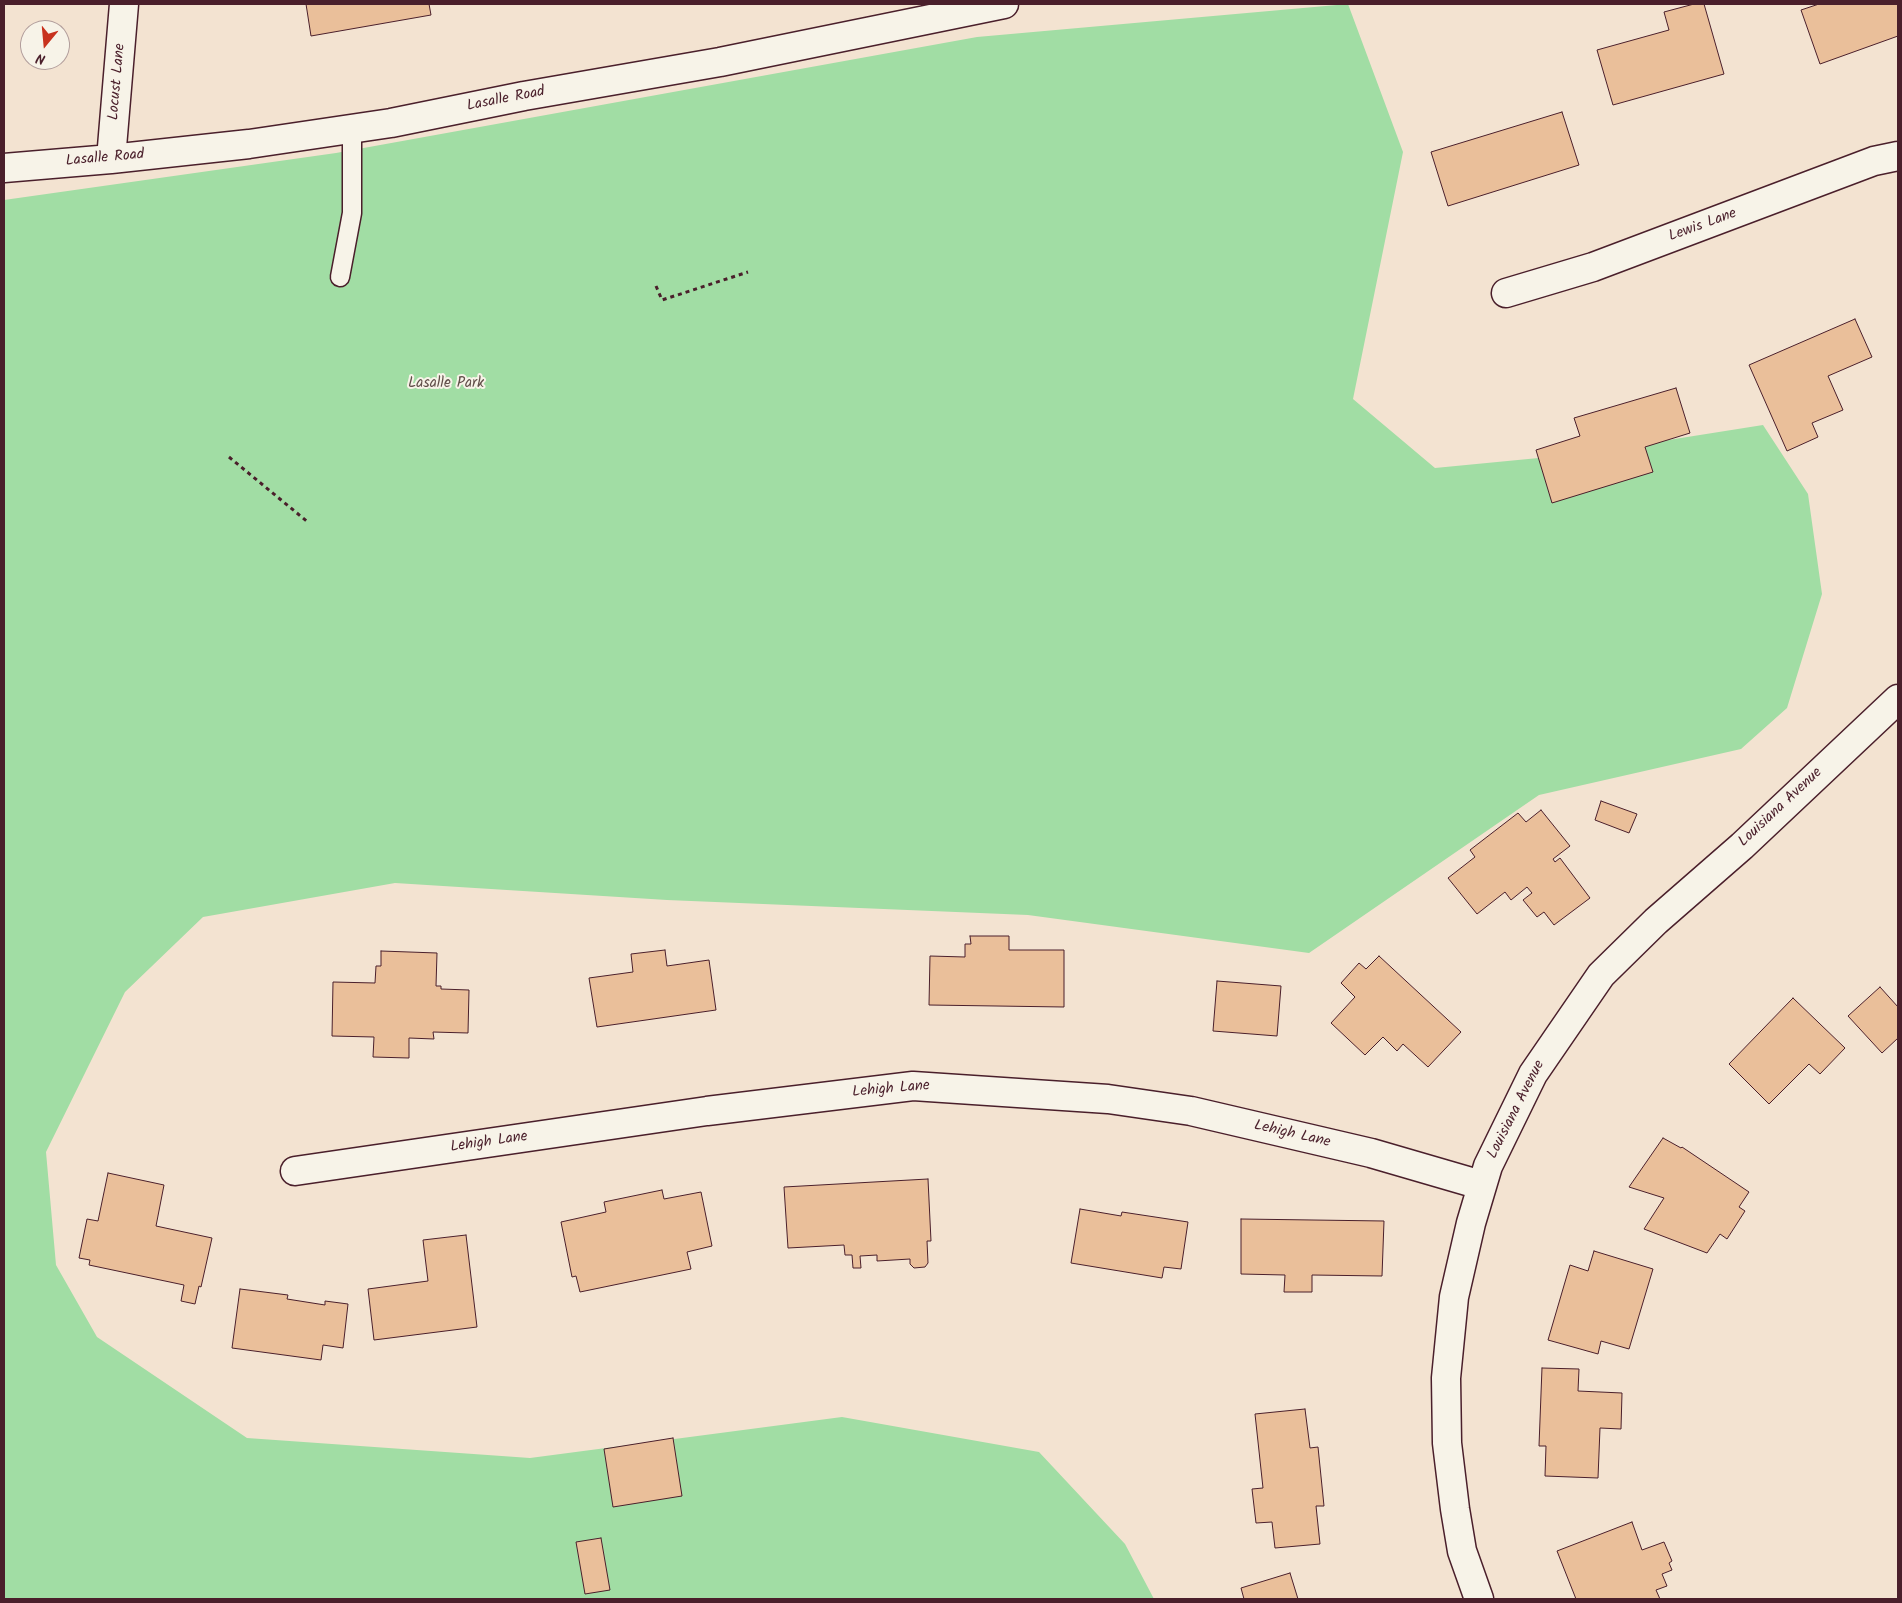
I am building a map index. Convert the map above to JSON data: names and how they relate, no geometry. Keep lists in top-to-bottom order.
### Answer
{
  "streets": {
    "street": [
      "Locust Lane",
      "Lasalle Road",
      "Lewis Lane",
      "Louisiana Avenue",
      "Lehigh Lane"
    ]
  },
  "crossings": [
    ["Locust Lane", "Lasalle Road"],
    ["Louisiana Avenue", "Lehigh Lane"]
  ],
  "parks": ["Lasalle Park"],
  "north": "bottom"
}
